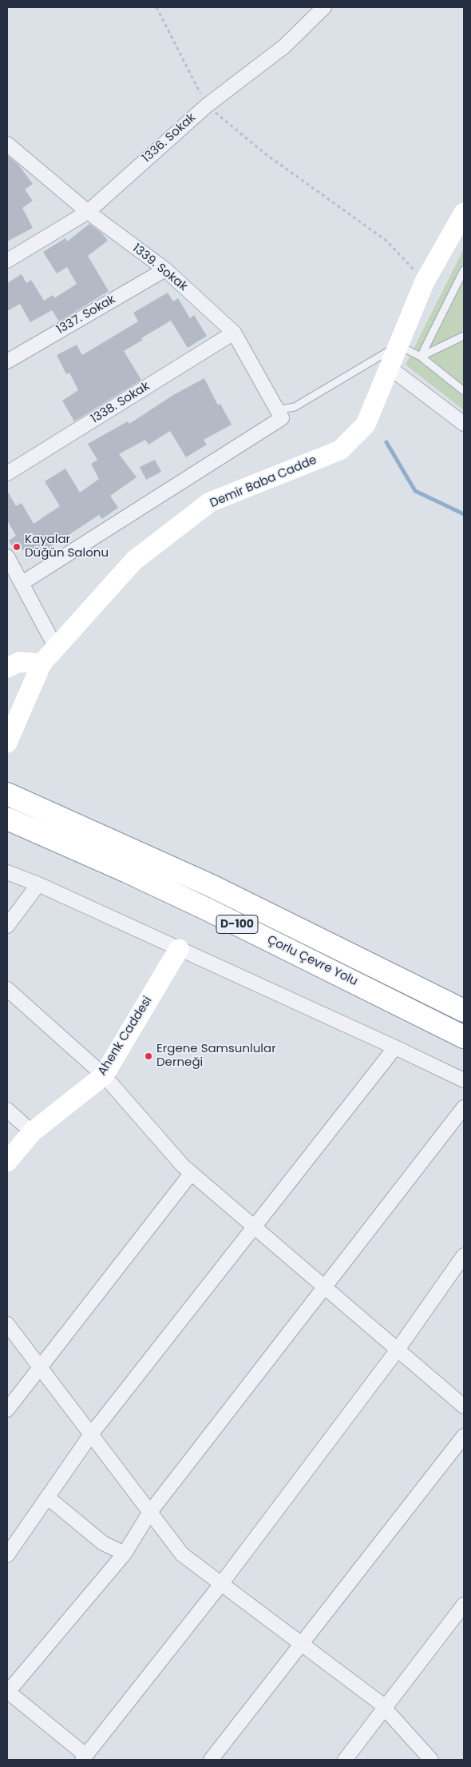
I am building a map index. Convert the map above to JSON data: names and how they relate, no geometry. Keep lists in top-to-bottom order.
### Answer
{
  "streets": {
    "highway": ["D-100", "Çorlu Çevre Yolu"],
    "street": [
      "1336. Sokak",
      "1339. Sokak",
      "1337. Sokak",
      "1338. Sokak",
      "Demir Baba Cadde",
      "Ahenk Caddesi"
    ]
  },
  "crossings": [
    ["1336. Sokak", "1339. Sokak"],
    ["1339. Sokak", "1337. Sokak"],
    ["1339. Sokak", "1338. Sokak"]
  ],
  "places": ["Kayalar Düğün Salonu", "Ergene Samsunlular Derneği"]
}
